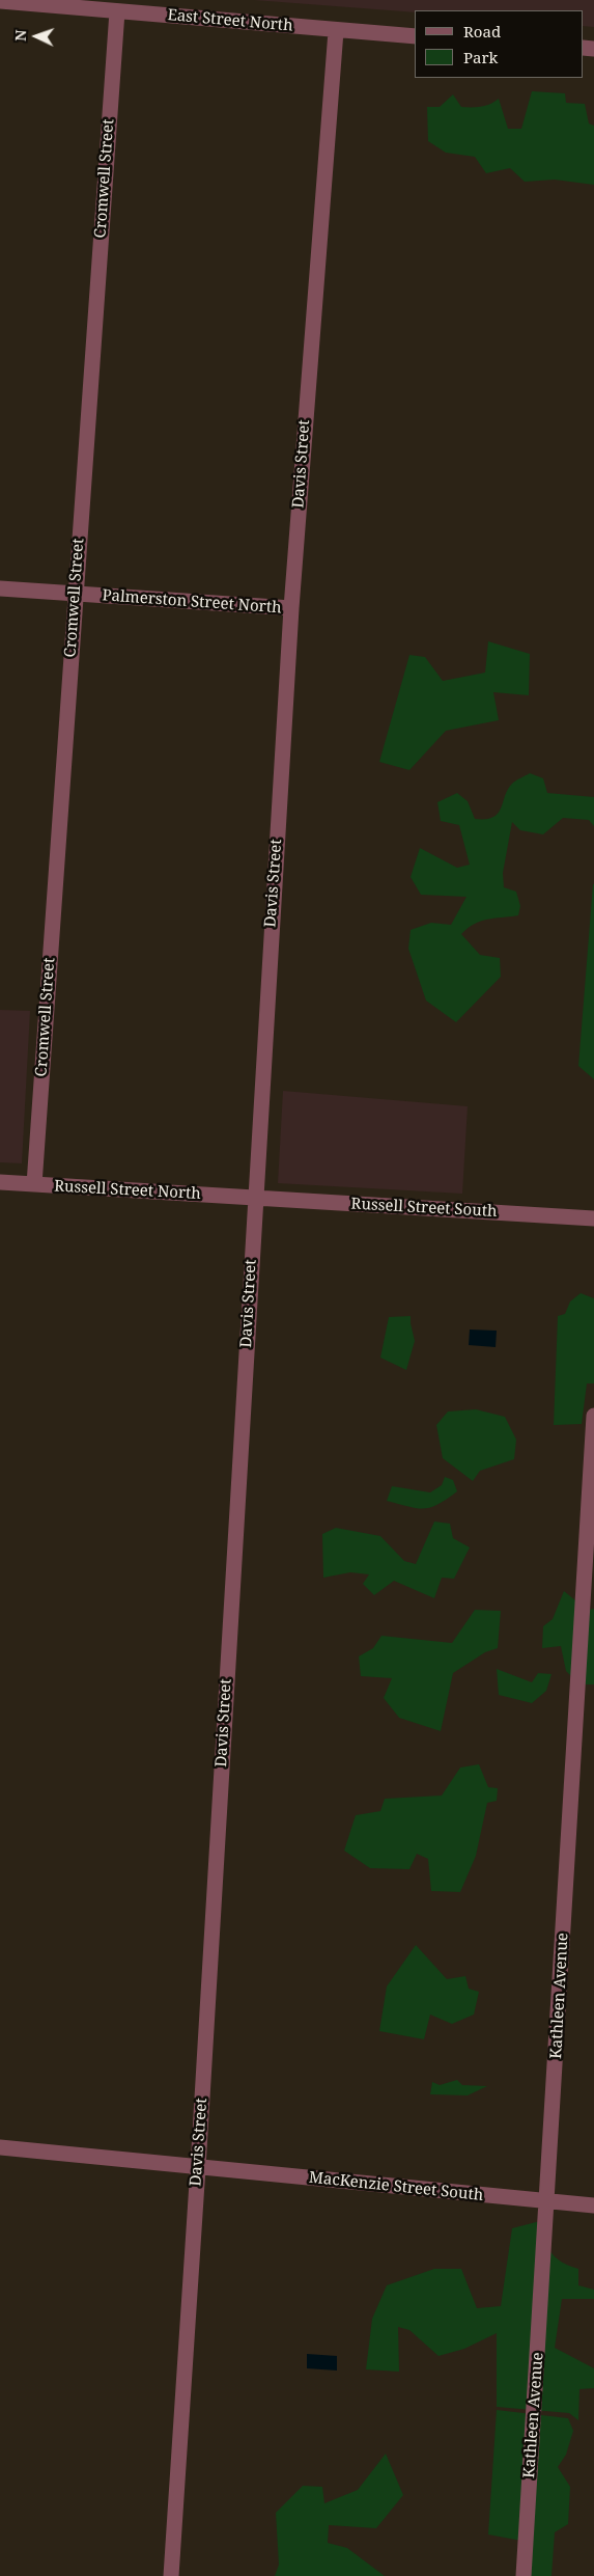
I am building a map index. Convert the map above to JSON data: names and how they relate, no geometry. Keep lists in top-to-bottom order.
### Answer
{
  "streets": {
    "street": [
      "East Street North",
      "Cromwell Street",
      "Davis Street",
      "Palmerston Street North",
      "Russell Street North",
      "Russell Street South",
      "Kathleen Avenue",
      "MacKenzie Street South"
    ]
  },
  "crossings": [
    ["East Street North", "Cromwell Street"],
    ["East Street North", "Davis Street"],
    ["Cromwell Street", "Palmerston Street North"],
    ["Cromwell Street", "Russell Street North"],
    ["Davis Street", "Palmerston Street North"],
    ["Davis Street", "Russell Street North"],
    ["Davis Street", "Russell Street South"],
    ["Davis Street", "MacKenzie Street South"],
    ["Russell Street North", "Russell Street South"],
    ["Kathleen Avenue", "MacKenzie Street South"]
  ],
  "legend": ["Road", "Park"],
  "north": "left"
}
